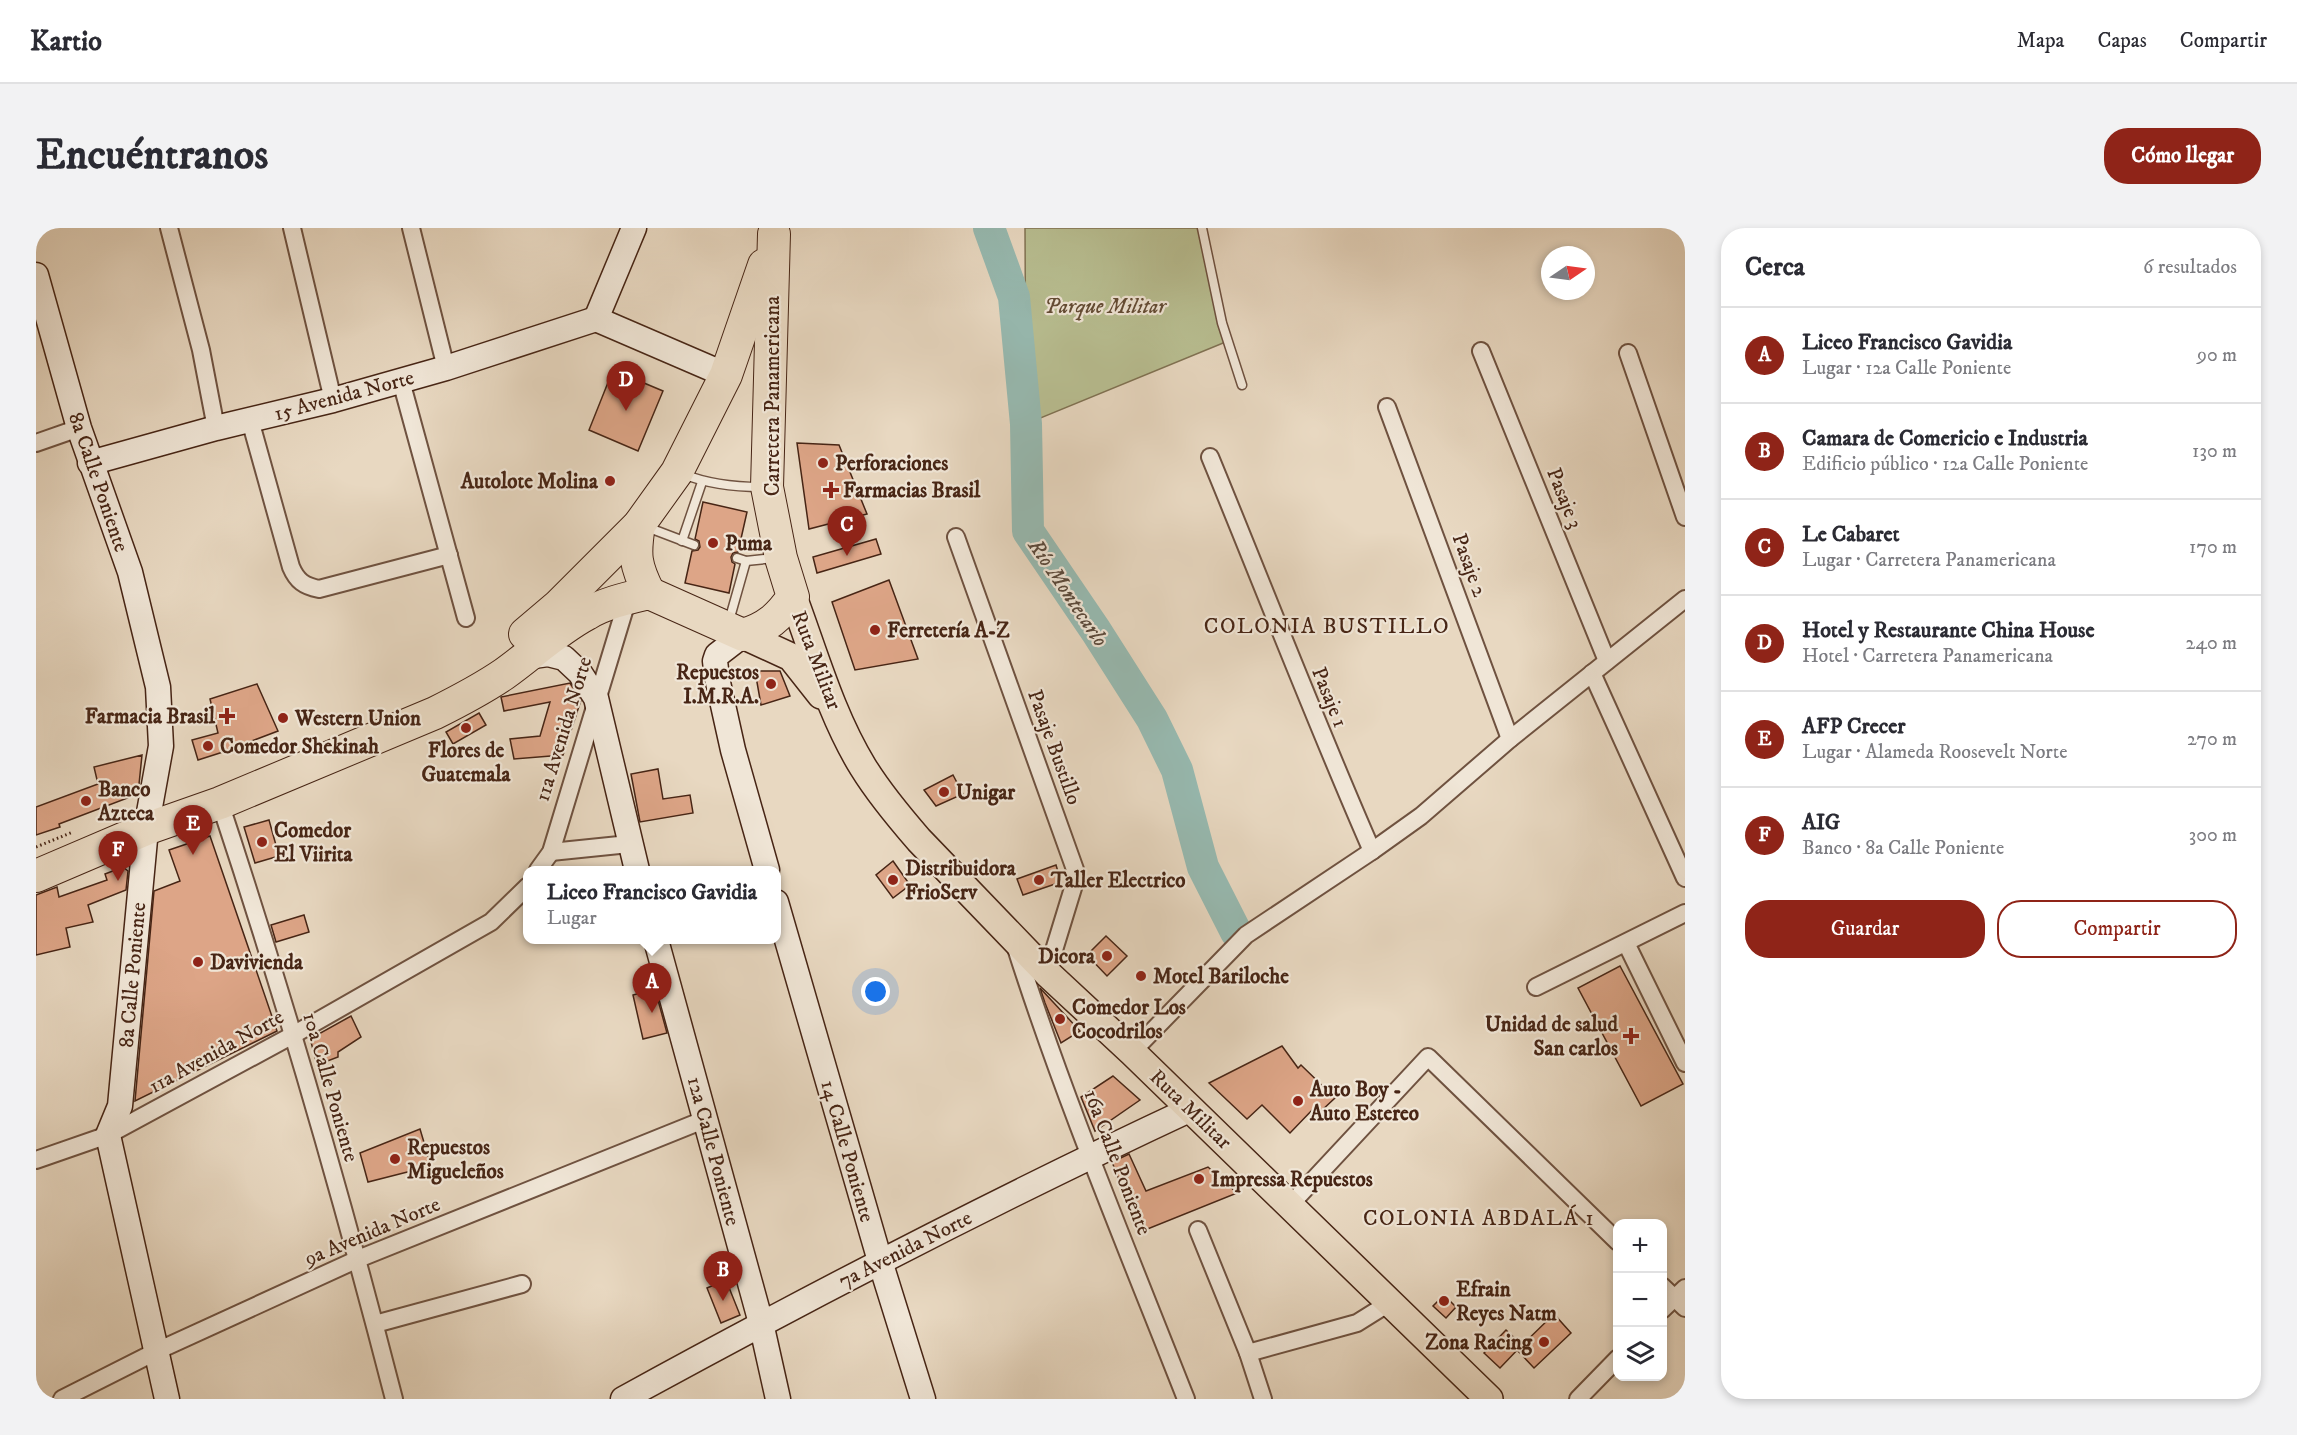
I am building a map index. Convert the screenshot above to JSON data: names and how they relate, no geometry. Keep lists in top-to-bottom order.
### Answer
{
  "streets": {
    "highway": ["Carretera Panamericana"],
    "main road": ["Ruta Militar"],
    "street": [
      "15 Avenida Norte",
      "8a Calle Poniente",
      "Pasaje 3",
      "Pasaje 2",
      "Pasaje 1",
      "11a Avenida Norte",
      "Pasaje Bustillo",
      "10a Calle Poniente",
      "12a Calle Poniente",
      "14 Calle Poniente",
      "16a Calle Poniente",
      "9a Avenida Norte",
      "7a Avenida Norte"
    ]
  },
  "crossings": [
    ["15 Avenida Norte", "8a Calle Poniente"],
    ["Carretera Panamericana", "Ruta Militar"],
    ["Carretera Panamericana", "10a Calle Poniente"],
    ["8a Calle Poniente", "11a Avenida Norte"],
    ["Ruta Militar", "Pasaje Bustillo"],
    ["Ruta Militar", "16a Calle Poniente"],
    ["Ruta Militar", "7a Avenida Norte"],
    ["11a Avenida Norte", "10a Calle Poniente"],
    ["10a Calle Poniente", "9a Avenida Norte"],
    ["12a Calle Poniente", "9a Avenida Norte"],
    ["12a Calle Poniente", "7a Avenida Norte"],
    ["14 Calle Poniente", "7a Avenida Norte"],
    ["16a Calle Poniente", "7a Avenida Norte"]
  ],
  "districts": ["COLONIA BUSTILLO", "COLONIA ABDALÁ 1"],
  "water": ["Río Montecarlo"],
  "parks": ["Parque Militar"],
  "places": {
    "other": [
      "Perforaciones",
      "Autolote Molina",
      "Puma",
      "Ferretería A-Z",
      "Repuestos I.M.R.A.",
      "Western Union",
      "Flores de Guatemala",
      "Comedor Shekinah",
      "Unigar",
      "Banco Azteca",
      "Comedor El Viirita",
      "Distribuidora FrioServ",
      "Taller Electrico",
      "Dicora",
      "Davivienda",
      "Motel Bariloche",
      "Comedor Los Cocodrilos",
      "Auto Boy - Auto Estereo",
      "Repuestos Migueleños",
      "Impressa Repuestos",
      "Efrain Reyes Natm",
      "Zona Racing"
    ],
    "health": ["Farmacias Brasil", "Farmacia Brasil", "Unidad de salud San carlos"]
  },
  "north": "right",
  "page": {
    "header": "Kartio",
    "nav": ["Mapa", "Capas", "Compartir"],
    "buttons": [
      "Cómo llegar",
      ["Guardar", "Compartir"]
    ],
    "title": "Encuéntranos",
    "heading": ["Cerca", "6 resultados"],
    "list": [
      {
        "mark": "A",
        "name": "Liceo Francisco Gavidia",
        "note": "Lugar · 12a Calle Poniente",
        "value": "90 m"
      },
      {
        "mark": "B",
        "name": "Camara de Comericio e Industria",
        "note": "Edificio público · 12a Calle Poniente",
        "value": "130 m"
      },
      {
        "mark": "C",
        "name": "Le Cabaret",
        "note": "Lugar · Carretera Panamericana",
        "value": "170 m"
      },
      {
        "mark": "D",
        "name": "Hotel y Restaurante China House",
        "note": "Hotel · Carretera Panamericana",
        "value": "240 m"
      },
      {
        "mark": "E",
        "name": "AFP Crecer",
        "note": "Lugar · Alameda Roosevelt Norte",
        "value": "270 m"
      },
      {
        "mark": "F",
        "name": "AIG",
        "note": "Banco · 8a Calle Poniente",
        "value": "300 m"
      }
    ],
    "pins": [
      "D",
      "C",
      "E",
      "F",
      "A",
      "B"
    ],
    "popup": ["Liceo Francisco Gavidia", "Lugar"],
    "map_buttons": ["+", "−"]
  }
}
